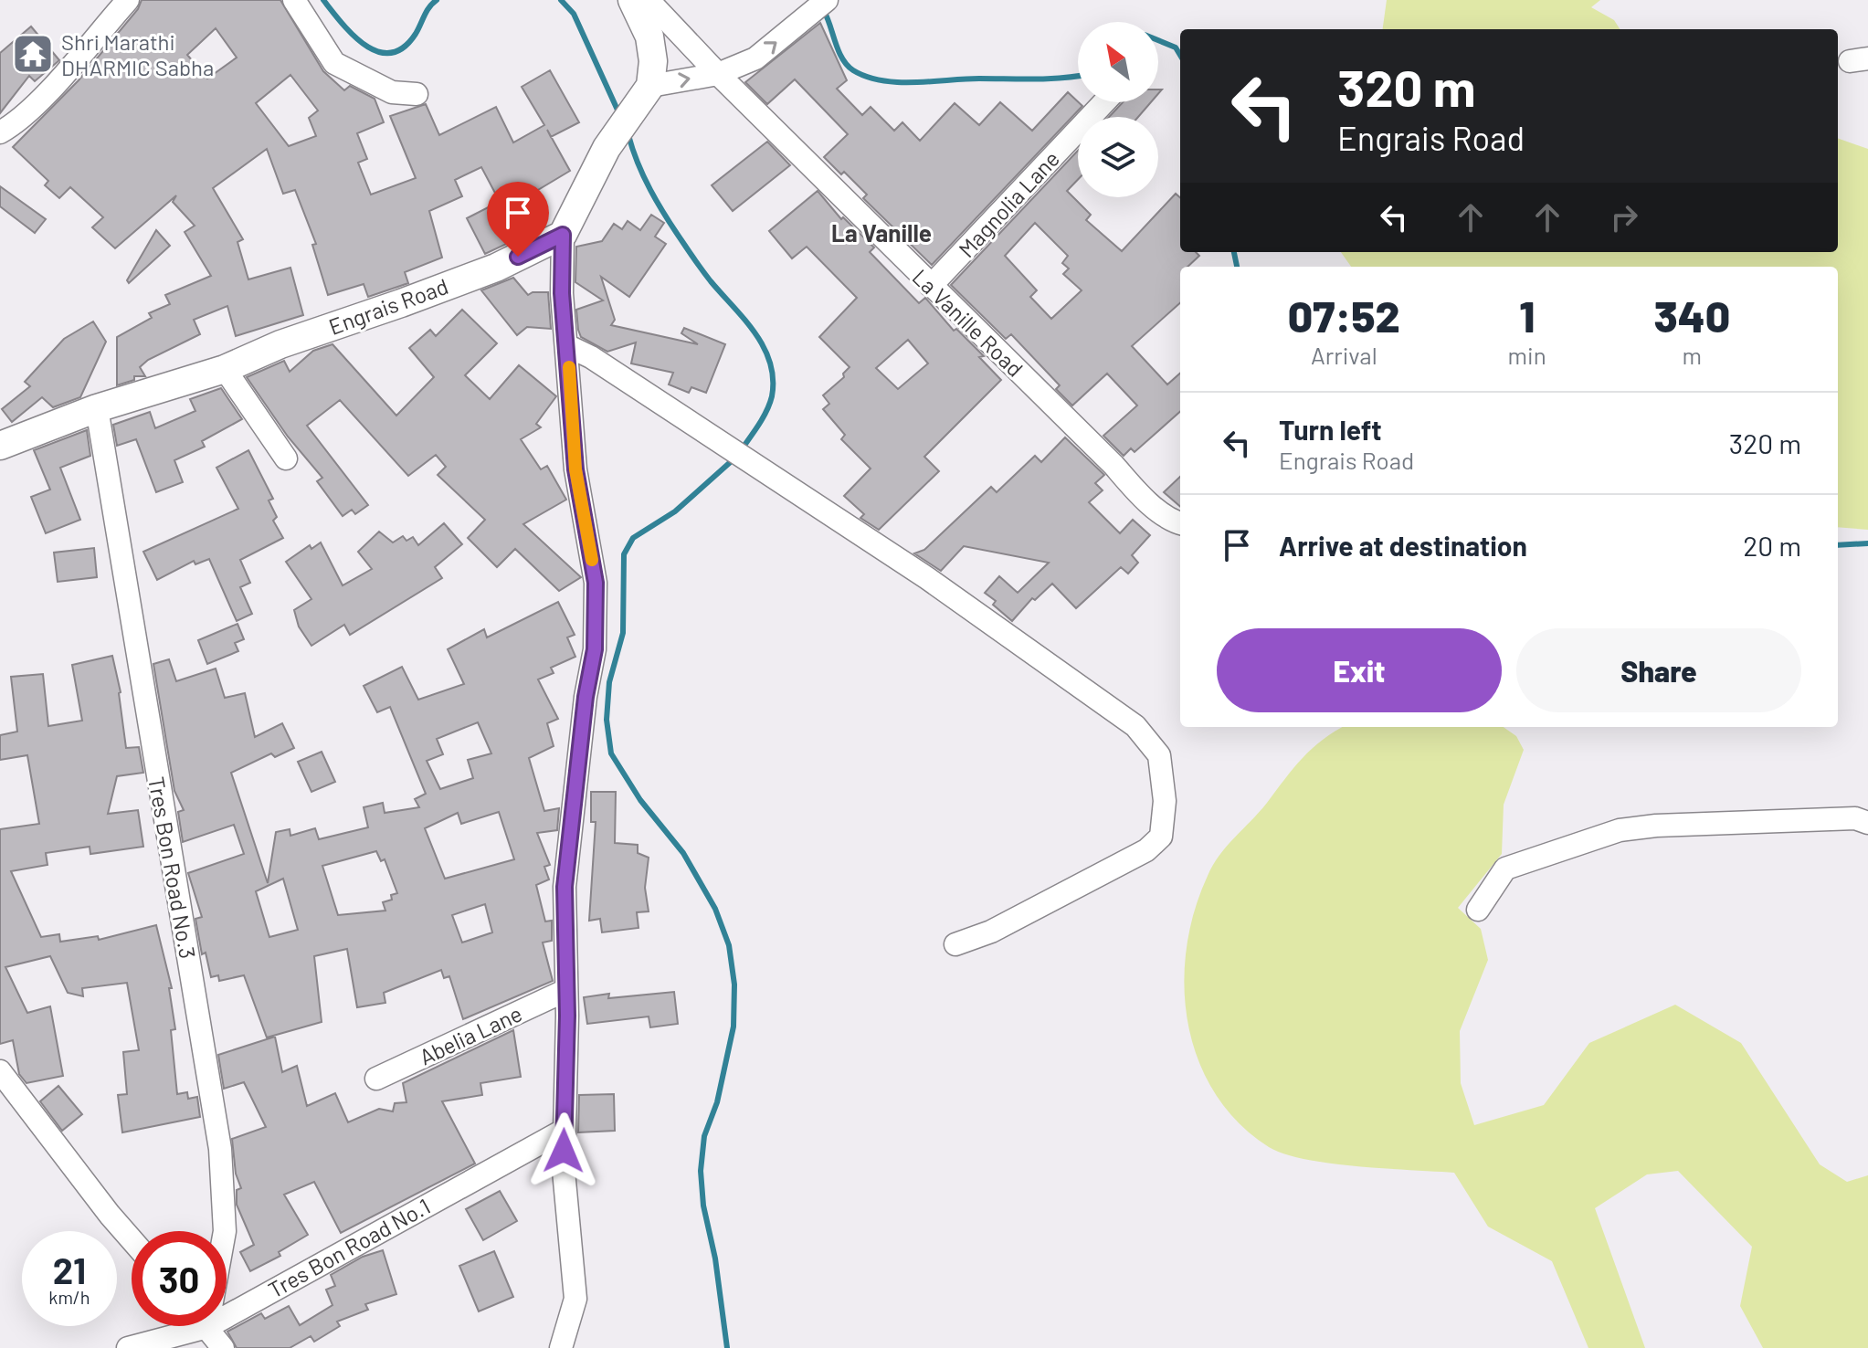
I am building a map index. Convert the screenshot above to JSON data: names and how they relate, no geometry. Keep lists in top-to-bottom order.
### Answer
{
  "streets": {
    "street": [
      "Magnolia Lane",
      "Engrais Road",
      "La Vanille Road",
      "Tres Bon Road No.3",
      "Abelia Lane",
      "Tres Bon Road No.1"
    ]
  },
  "crossings": [
    ["Magnolia Lane", "La Vanille Road"],
    ["Engrais Road", "Tres Bon Road No.3"],
    ["Tres Bon Road No.3", "Tres Bon Road No.1"]
  ],
  "districts": ["La Vanille"],
  "places": {
    "temple": ["Shri Marathi DHARMIC Sabha"]
  },
  "north": "top left",
  "page": {
    "turn": ["320 m", "Engrais Road"],
    "eta": [
      "07:52",
      "Arrival",
      "1",
      "min",
      "340",
      "m"
    ],
    "list": [
      {
        "name": "Turn left",
        "note": "Engrais Road",
        "value": "320 m"
      },
      {
        "name": "Arrive at destination",
        "value": "20 m"
      }
    ],
    "buttons": ["Exit", "Share"],
    "speed": "21 km/h",
    "limit": "30"
  }
}
